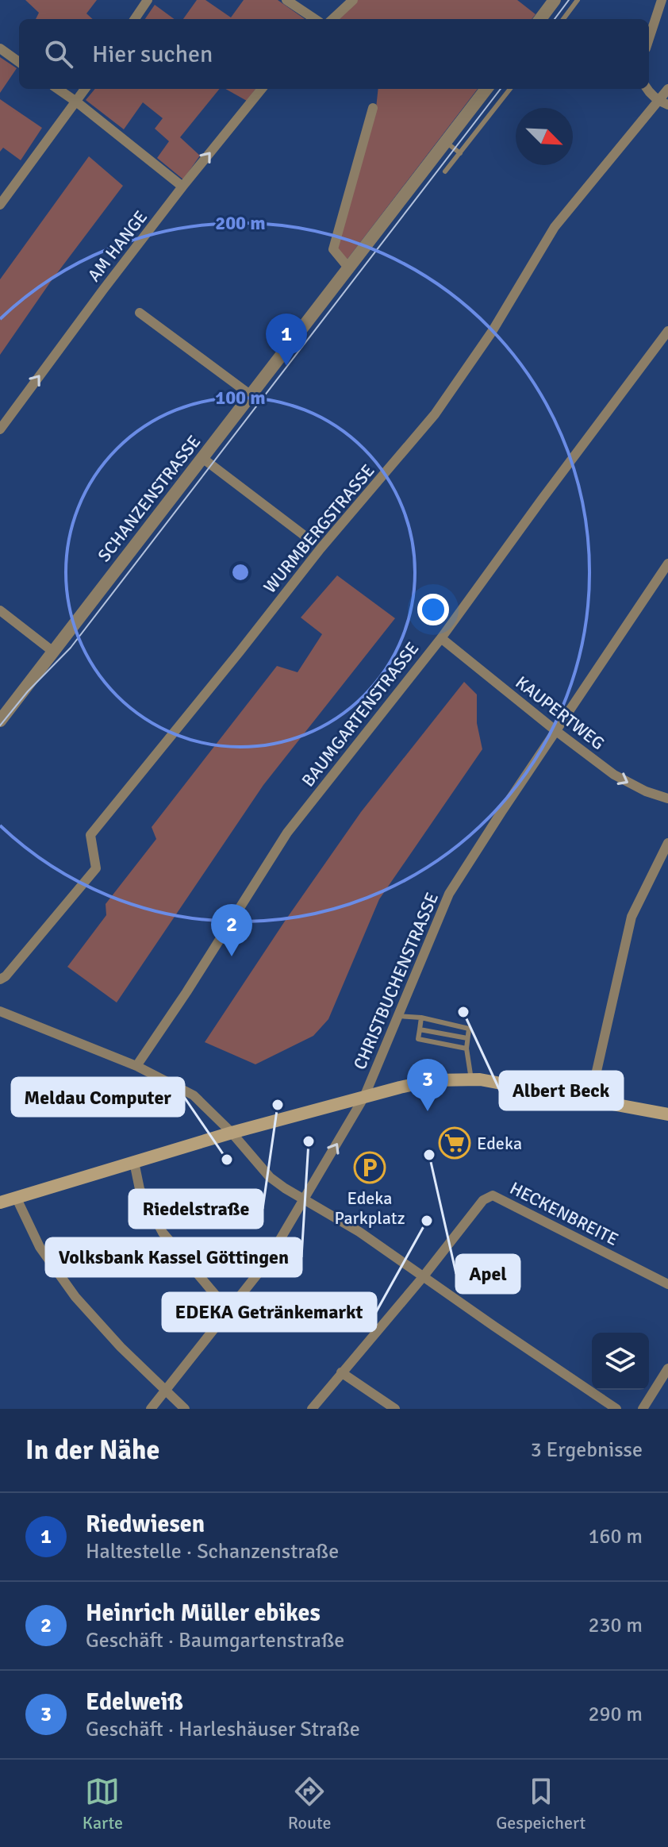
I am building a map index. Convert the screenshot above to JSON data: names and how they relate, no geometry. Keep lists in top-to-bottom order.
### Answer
{
  "streets": {
    "street": [
      "AM HANGE",
      "SCHANZENSTRASSE",
      "WURMBERGSTRASSE",
      "KAUPERTWEG",
      "BAUMGARTENSTRASSE",
      "CHRISTBUCHENSTRASSE",
      "HECKENBREITE"
    ]
  },
  "crossings": [
    ["KAUPERTWEG", "BAUMGARTENSTRASSE"],
    ["KAUPERTWEG", "CHRISTBUCHENSTRASSE"]
  ],
  "one_way": ["AM HANGE", "KAUPERTWEG"],
  "places": {
    "other": [
      "Albert Beck",
      "Riedelstraße",
      "Volksbank Kassel Göttingen",
      "Apel",
      "Meldau Computer",
      "EDEKA Getränkemarkt"
    ],
    "supermarket": ["Edeka"],
    "parking": ["Edeka Parkplatz"]
  },
  "north": "bottom right",
  "page": {
    "search": "Hier suchen",
    "pins": ["1", "2", "3"],
    "heading": ["In der Nähe", "3 Ergebnisse"],
    "list": [
      {
        "mark": "1",
        "name": "Riedwiesen",
        "note": "Haltestelle · Schanzenstraße",
        "value": "160 m"
      },
      {
        "mark": "2",
        "name": "Heinrich Müller ebikes",
        "note": "Geschäft · Baumgartenstraße",
        "value": "230 m"
      },
      {
        "mark": "3",
        "name": "Edelweiß",
        "note": "Geschäft · Harleshäuser Straße",
        "value": "290 m"
      }
    ],
    "nav": ["Karte", "Route", "Gespeichert"]
  },
  "rings": ["200 m", "100 m"]
}
